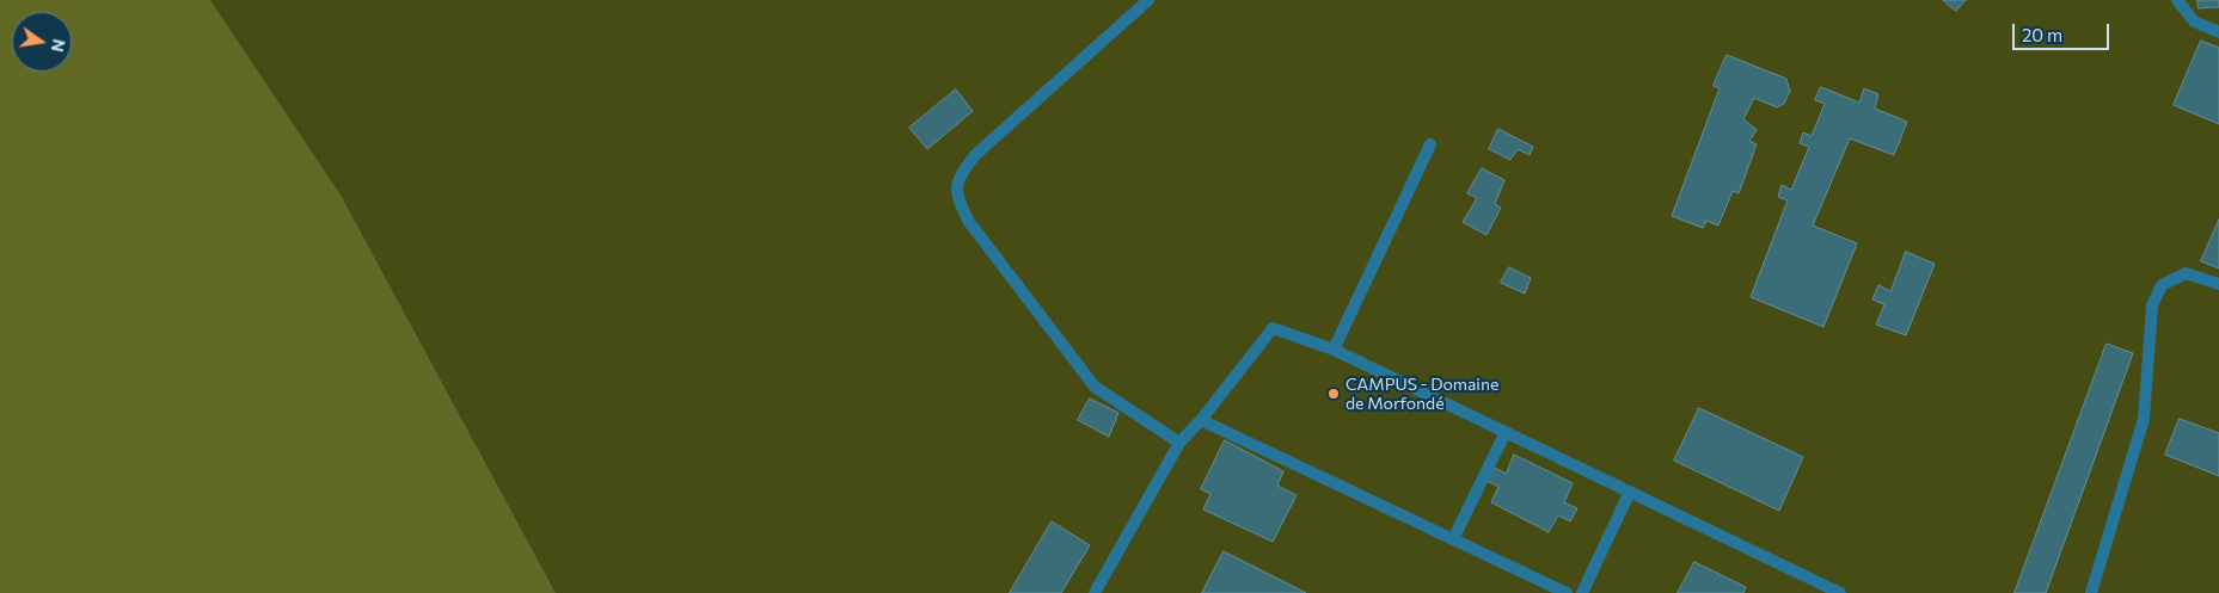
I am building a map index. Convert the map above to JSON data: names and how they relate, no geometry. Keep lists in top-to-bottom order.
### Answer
{
  "places": ["CAMPUS - Domaine de Morfondé"],
  "scale_bar": "20 m",
  "north": "right"
}
